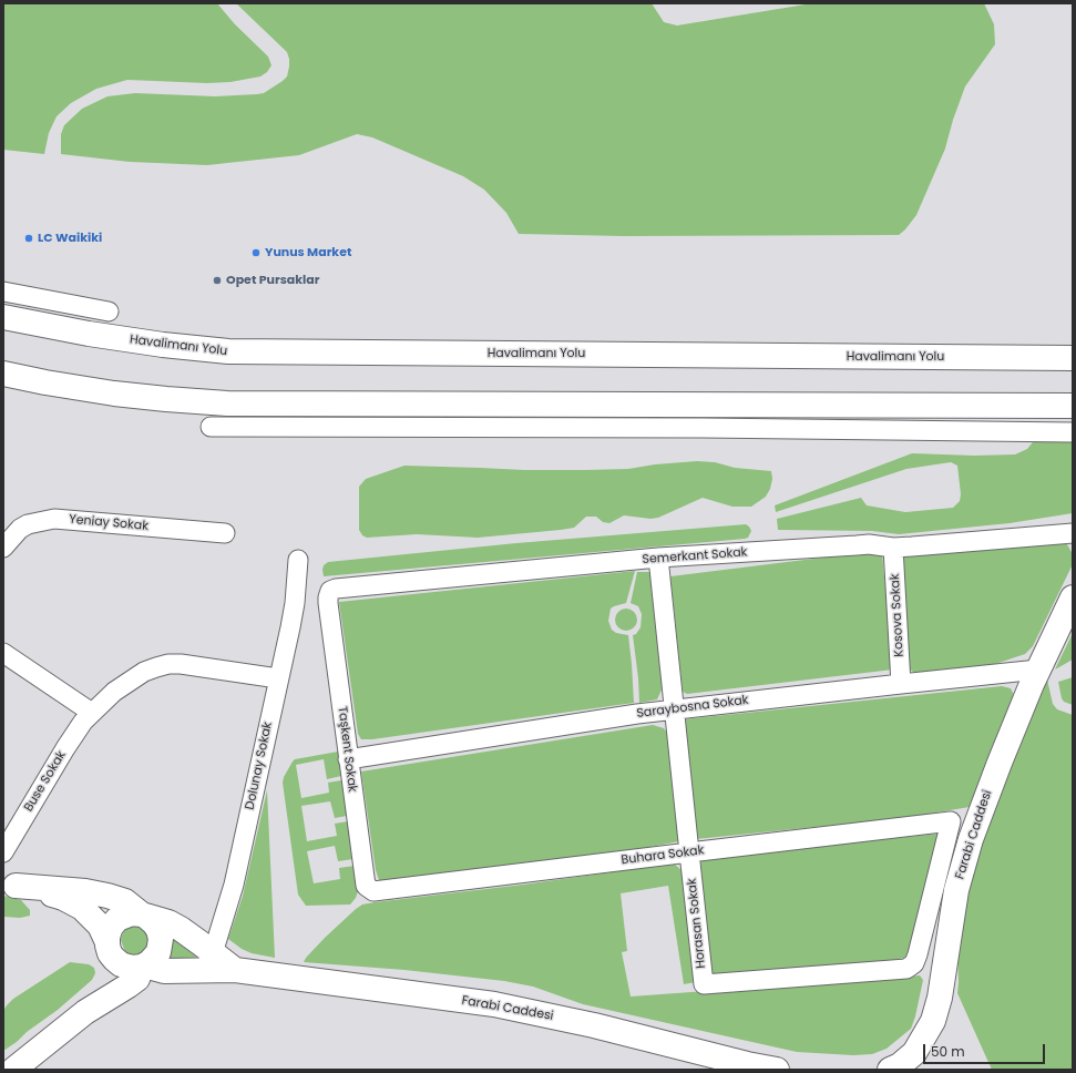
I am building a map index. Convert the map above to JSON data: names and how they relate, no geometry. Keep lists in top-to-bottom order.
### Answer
{
  "streets": {
    "main road": ["Havalimanı Yolu", "Farabi Caddesi"],
    "street": [
      "Yeniay Sokak",
      "Semerkant Sokak",
      "Kosova Sokak",
      "Saraybosna Sokak",
      "Taşkent Sokak",
      "Dolunay Sokak",
      "Buse Sokak",
      "Buhara Sokak",
      "Horasan Sokak"
    ]
  },
  "crossings": [
    ["Semerkant Sokak", "Kosova Sokak"],
    ["Semerkant Sokak", "Taşkent Sokak"],
    ["Semerkant Sokak", "Horasan Sokak"],
    ["Kosova Sokak", "Saraybosna Sokak"],
    ["Saraybosna Sokak", "Taşkent Sokak"],
    ["Saraybosna Sokak", "Farabi Caddesi"],
    ["Saraybosna Sokak", "Horasan Sokak"],
    ["Taşkent Sokak", "Buhara Sokak"],
    ["Dolunay Sokak", "Buse Sokak"],
    ["Dolunay Sokak", "Farabi Caddesi"],
    ["Buhara Sokak", "Horasan Sokak"]
  ],
  "places": ["LC Waikiki", "Yunus Market", "Opet Pursaklar"],
  "scale_bar": "50 m"
}
